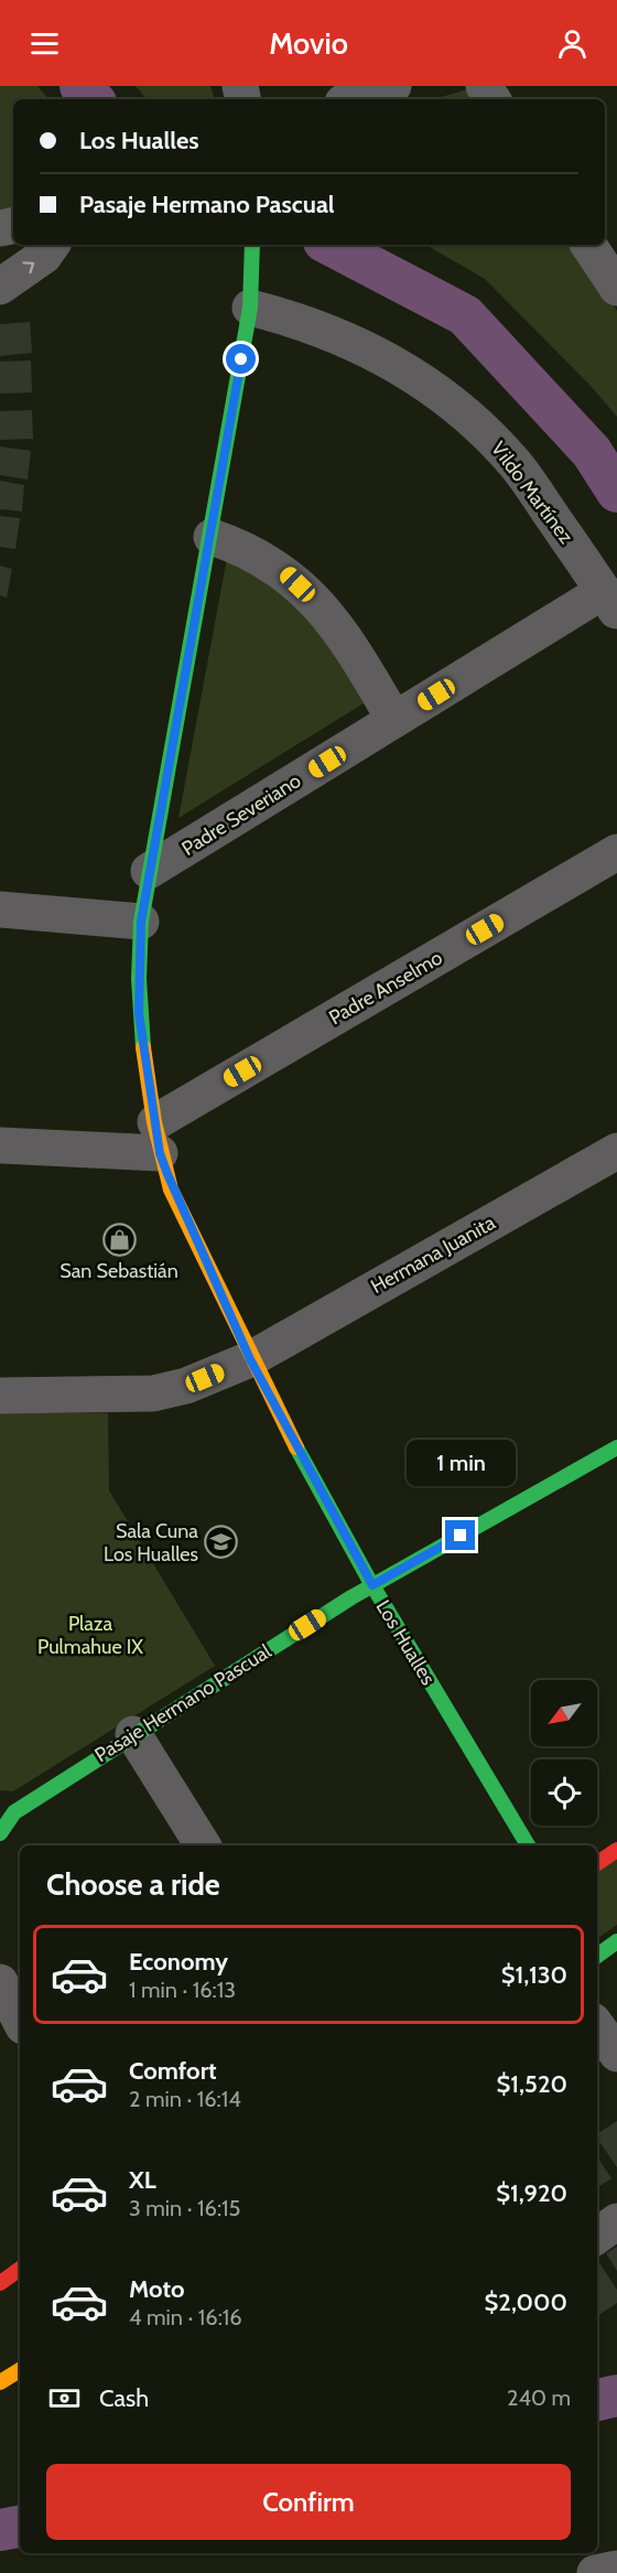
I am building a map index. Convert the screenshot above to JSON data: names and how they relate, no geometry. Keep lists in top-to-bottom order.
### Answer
{
  "streets": {
    "street": [
      "Vildo Martínez",
      "Padre Severiano",
      "Padre Anselmo",
      "Hermana Juanita",
      "Los Hualles",
      "Pasaje Hermano Pascual"
    ]
  },
  "crossings": [
    ["Vildo Martínez", "Padre Severiano"],
    ["Vildo Martínez", "Los Hualles"],
    ["Padre Severiano", "Los Hualles"],
    ["Padre Anselmo", "Los Hualles"],
    ["Hermana Juanita", "Los Hualles"],
    ["Los Hualles", "Pasaje Hermano Pascual"]
  ],
  "parks": ["Plaza Pulmahue IX"],
  "places": {
    "shop": ["San Sebastián"],
    "school or university": ["Sala Cuna Los Hualles"]
  },
  "north": "bottom left",
  "page": {
    "header": "Movio",
    "banner": ["Los Hualles", "Pasaje Hermano Pascual"],
    "bubble": "1 min",
    "heading": "Choose a ride",
    "list": [
      {
        "name": "Economy",
        "note": "1 min · 16:13",
        "value": "$1,130"
      },
      {
        "name": "Comfort",
        "note": "2 min · 16:14",
        "value": "$1,520"
      },
      {
        "name": "XL",
        "note": "3 min · 16:15",
        "value": "$1,920"
      },
      {
        "name": "Moto",
        "note": "4 min · 16:16",
        "value": "$2,000"
      }
    ],
    "pay": ["Cash", "240 m"],
    "buttons": "Confirm"
  }
}
